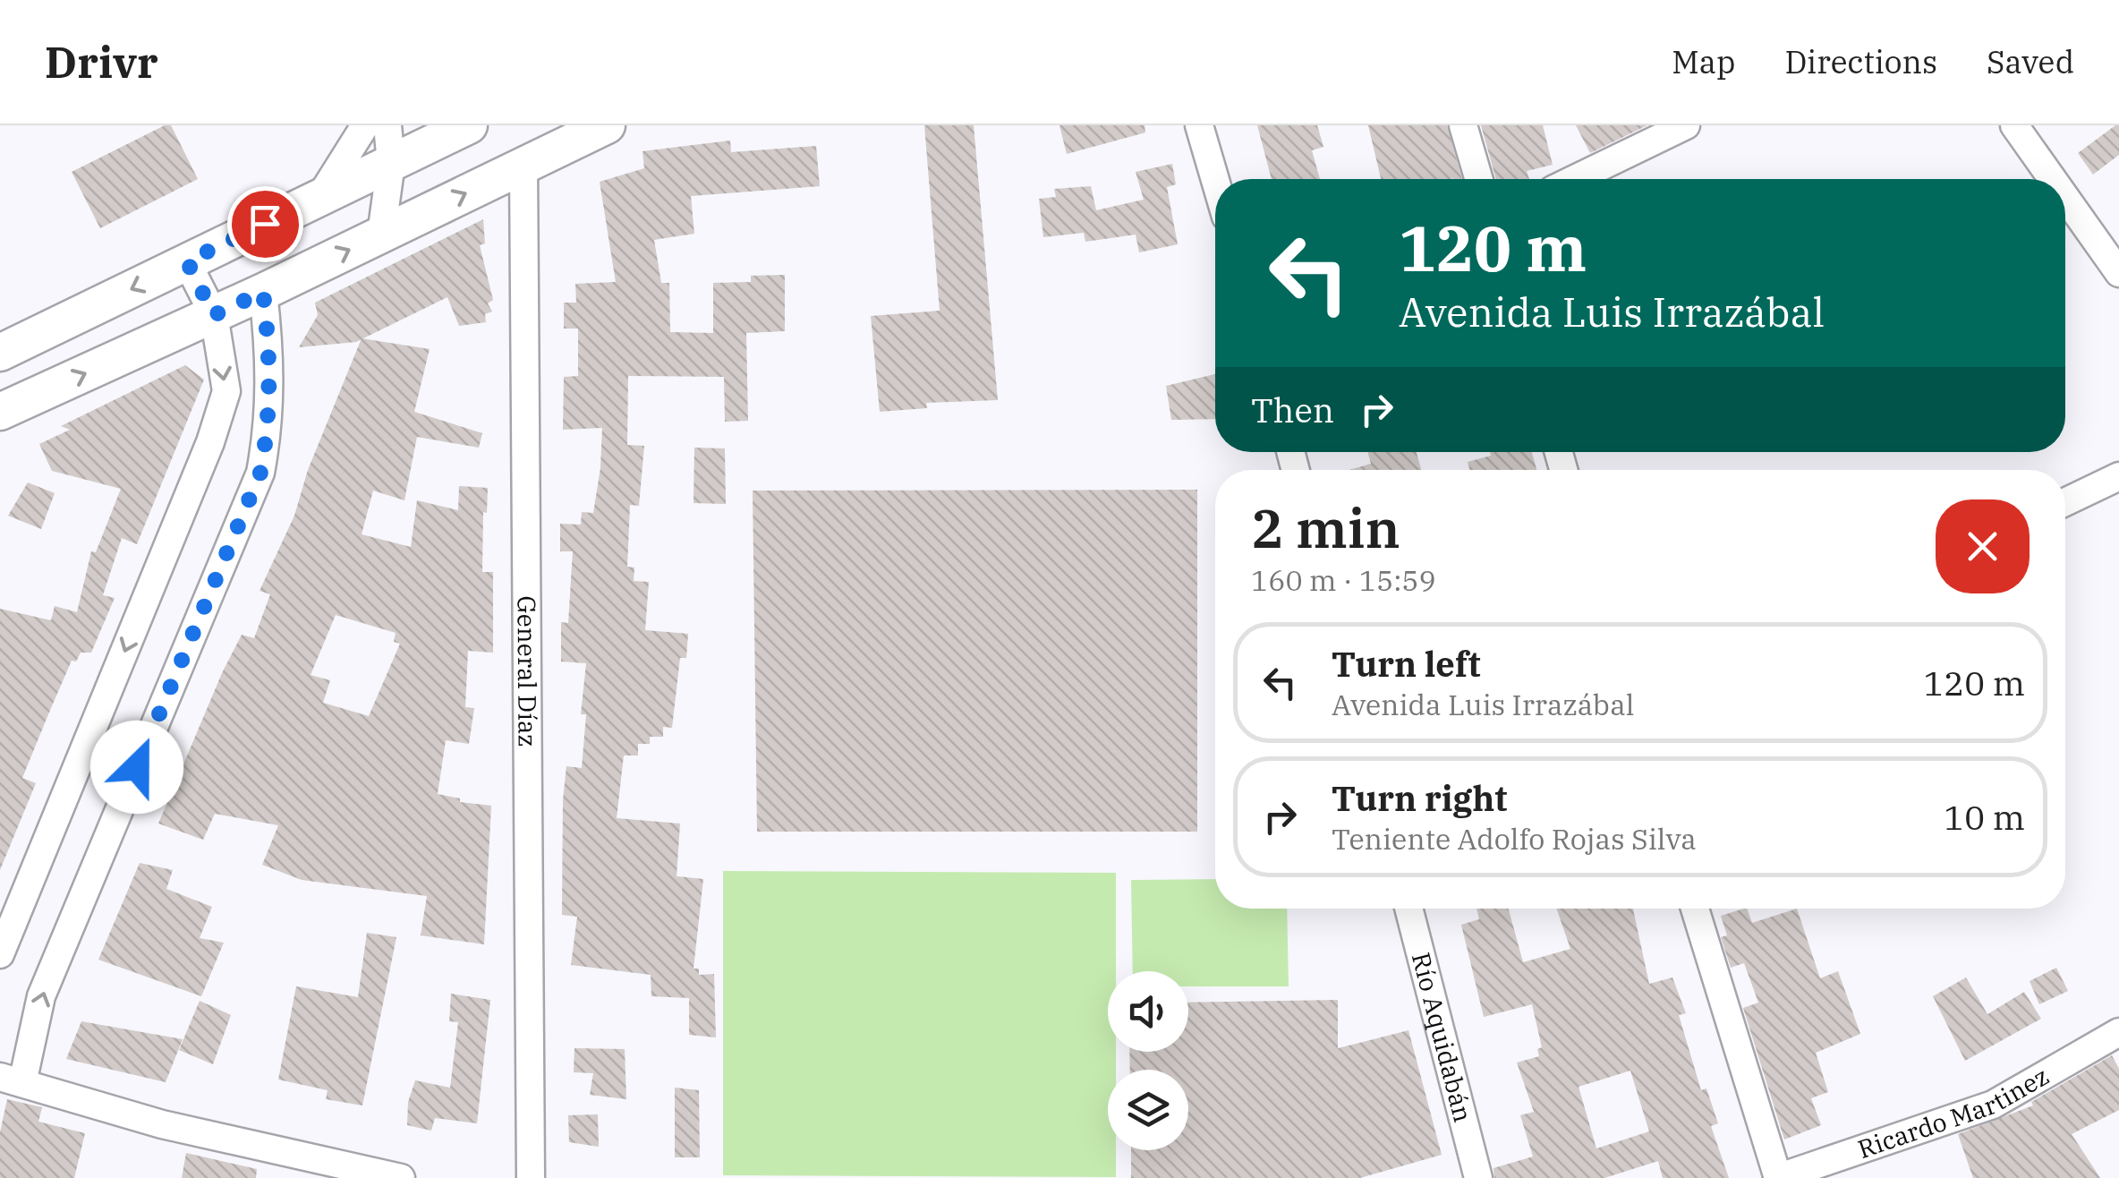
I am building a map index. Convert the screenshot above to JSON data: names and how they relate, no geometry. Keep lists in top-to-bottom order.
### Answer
{
  "streets": {
    "street": ["General Díaz", "Río Aquidabán", "Ricardo Martinez"]
  },
  "page": {
    "header": "Drivr",
    "nav": ["Map", "Directions", "Saved"],
    "turn": ["120 m", "Avenida Luis Irrazábal"],
    "then": "Then",
    "heading": ["2 min", "160 m · 15:59"],
    "list": [
      {
        "name": "Turn left",
        "note": "Avenida Luis Irrazábal",
        "value": "120 m"
      },
      {
        "name": "Turn right",
        "note": "Teniente Adolfo Rojas Silva",
        "value": "10 m"
      }
    ]
  }
}
